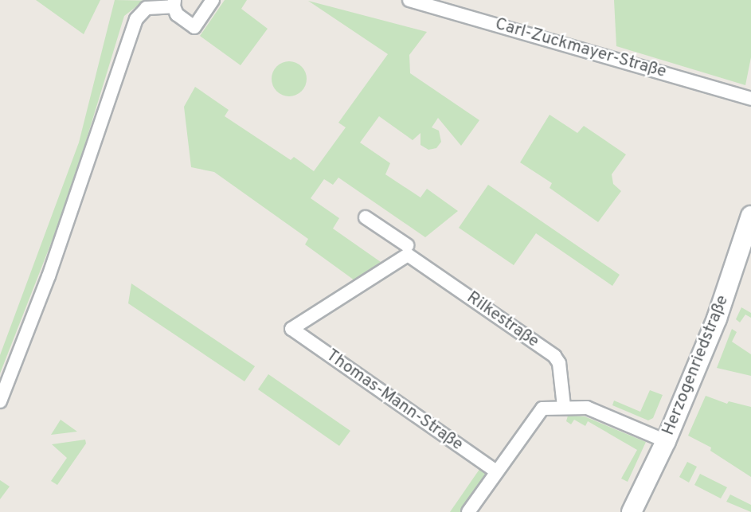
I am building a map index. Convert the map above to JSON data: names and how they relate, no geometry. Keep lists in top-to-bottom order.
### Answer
{
  "streets": {
    "street": [
      "Carl-Zuckmayer-Straße",
      "Rilkestraße",
      "Herzogenriedstraße",
      "Thomas-Mann-Straße"
    ]
  },
  "crossings": [
    ["Rilkestraße", "Thomas-Mann-Straße"]
  ]
}
